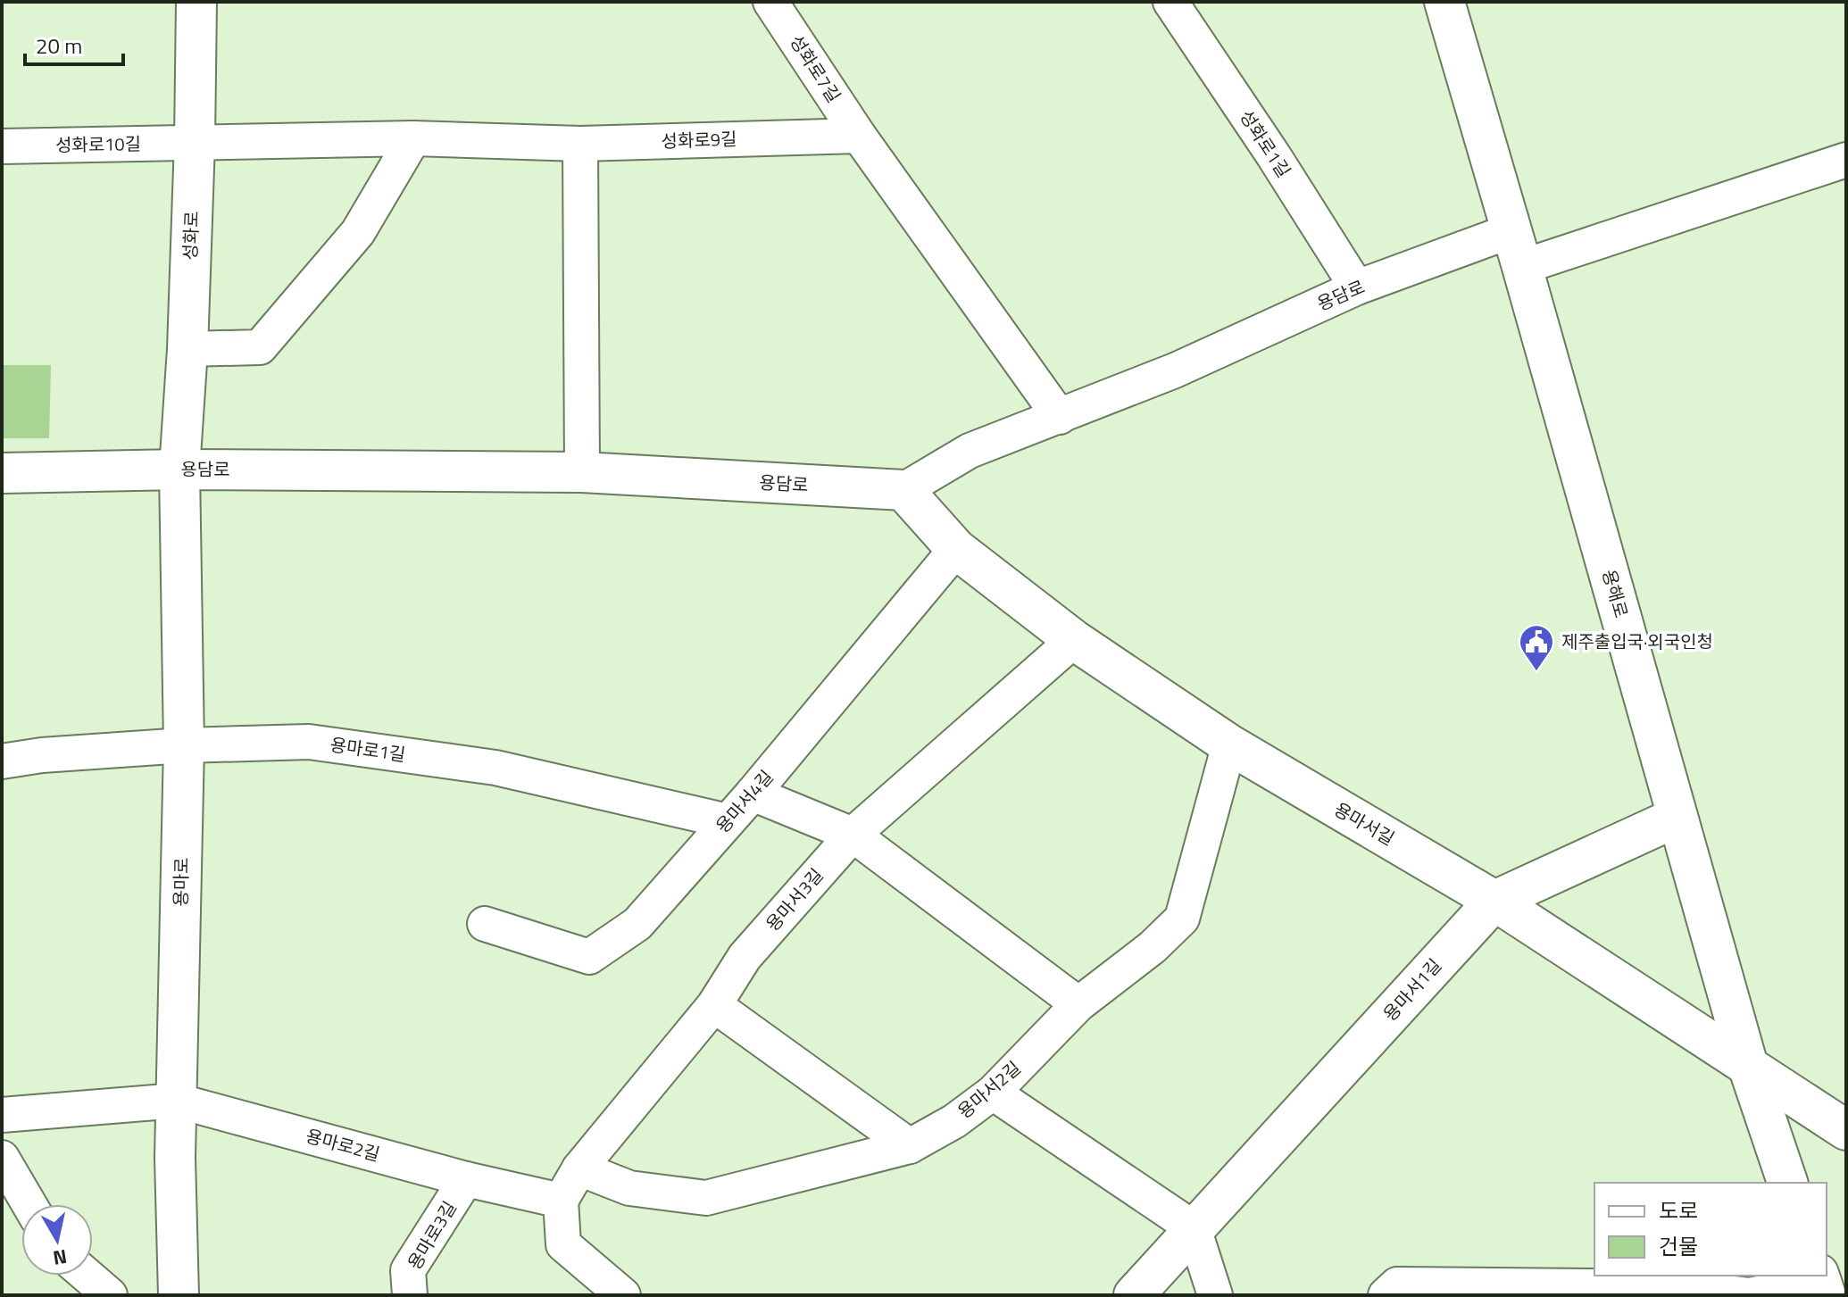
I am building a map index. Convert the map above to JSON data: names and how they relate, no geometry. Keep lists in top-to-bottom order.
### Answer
{
  "streets": {
    "street": [
      "성화로7길",
      "성화로9길",
      "성화로1길",
      "성화로10길",
      "성화로",
      "용담로",
      "용해로",
      "용마로1길",
      "용마서4길",
      "용마서길",
      "용마로",
      "용마서3길",
      "용마서1길",
      "용마서2길",
      "용마로2길",
      "용마로3길"
    ]
  },
  "crossings": [
    ["성화로7길", "성화로9길"],
    ["성화로9길", "성화로10길"],
    ["성화로9길", "성화로"],
    ["성화로1길", "용담로"],
    ["성화로10길", "성화로"],
    ["성화로", "용담로"],
    ["성화로", "용마로"],
    ["용담로", "용해로"],
    ["용담로", "용마서길"],
    ["용담로", "용마로"],
    ["용해로", "용마서길"],
    ["용해로", "용마서1길"],
    ["용마로1길", "용마서4길"],
    ["용마로1길", "용마로"],
    ["용마서4길", "용마서길"],
    ["용마서길", "용마서3길"],
    ["용마서길", "용마서1길"],
    ["용마서길", "용마서2길"],
    ["용마로", "용마로2길"],
    ["용마서3길", "용마서2길"],
    ["용마서3길", "용마로2길"],
    ["용마로2길", "용마로3길"]
  ],
  "places": {
    "public building": ["제주출입국·외국인청"]
  },
  "legend": ["도로", "건물"],
  "scale_bar": "20 m",
  "north": "bottom"
}
